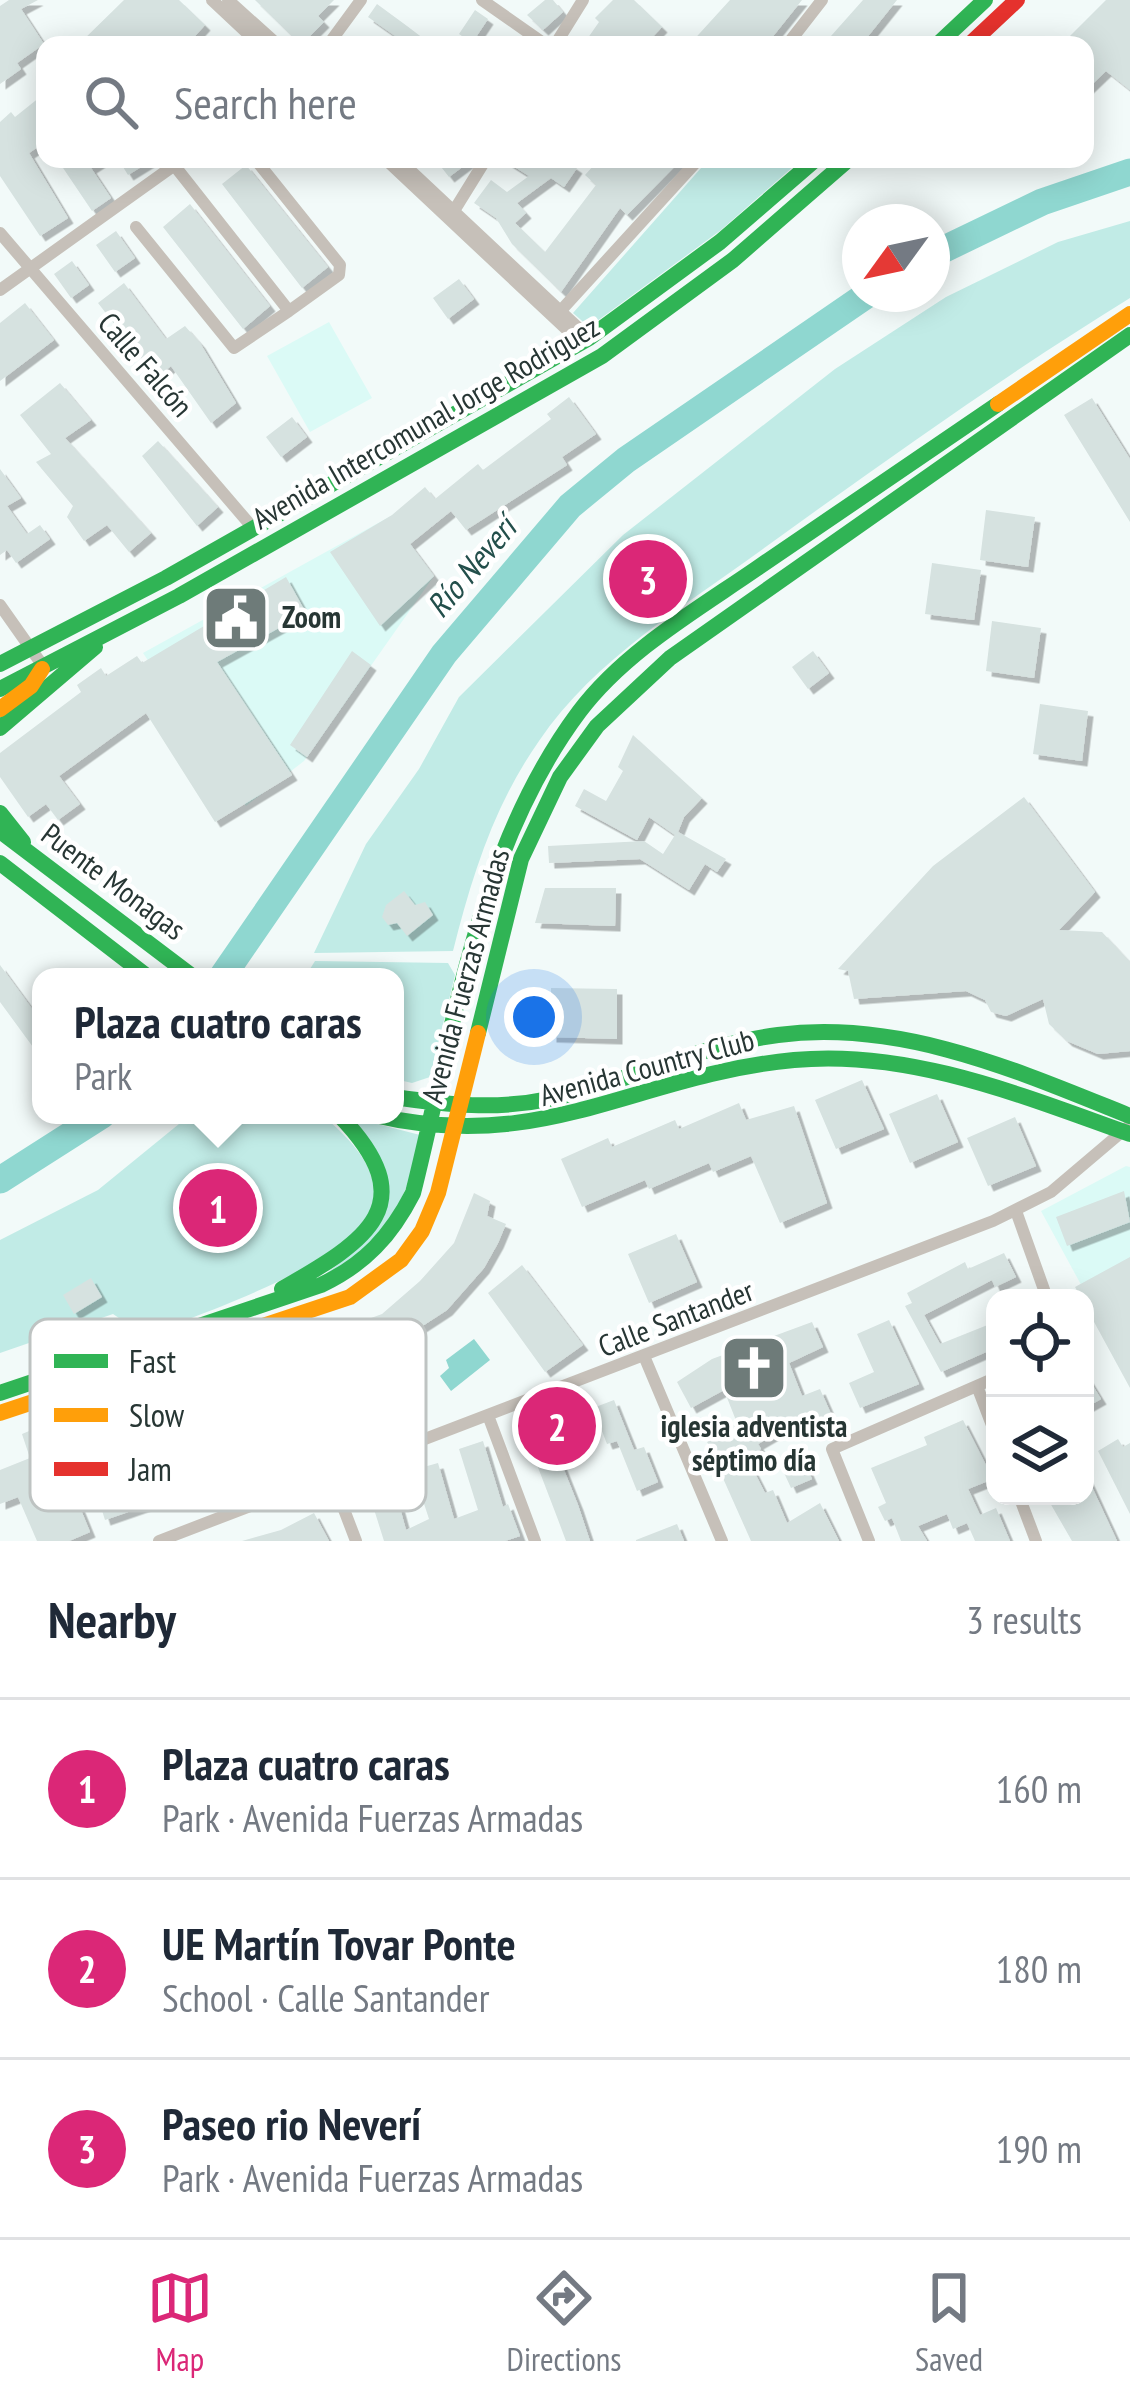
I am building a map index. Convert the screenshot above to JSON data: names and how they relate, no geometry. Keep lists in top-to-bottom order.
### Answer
{
  "streets": {
    "street": [
      "Calle Falcón",
      "Avenida Intercomunal Jorge Rodriguez",
      "Puente Monagas",
      "Avenida Fuerzas Armadas",
      "Avenida Country Club",
      "Calle Santander"
    ]
  },
  "crossings": [
    ["Calle Falcón", "Avenida Intercomunal Jorge Rodriguez"],
    ["Avenida Fuerzas Armadas", "Avenida Country Club"],
    ["Avenida Country Club", "Calle Santander"]
  ],
  "water": ["Río Neverí"],
  "places": {
    "public building": ["Zoom"],
    "church": ["iglesia adventista séptimo día"]
  },
  "legend": ["Fast", "Slow", "Jam"],
  "north": "bottom left",
  "page": {
    "search": "Search here",
    "pins": ["3", "1", "2"],
    "popup": ["Plaza cuatro caras", "Park"],
    "heading": ["Nearby", "3 results"],
    "list": [
      {
        "mark": "1",
        "name": "Plaza cuatro caras",
        "note": "Park · Avenida Fuerzas Armadas",
        "value": "160 m"
      },
      {
        "mark": "2",
        "name": "UE Martín Tovar Ponte",
        "note": "School · Calle Santander",
        "value": "180 m"
      },
      {
        "mark": "3",
        "name": "Paseo rio Neverí",
        "note": "Park · Avenida Fuerzas Armadas",
        "value": "190 m"
      }
    ],
    "nav": ["Map", "Directions", "Saved"]
  }
}
